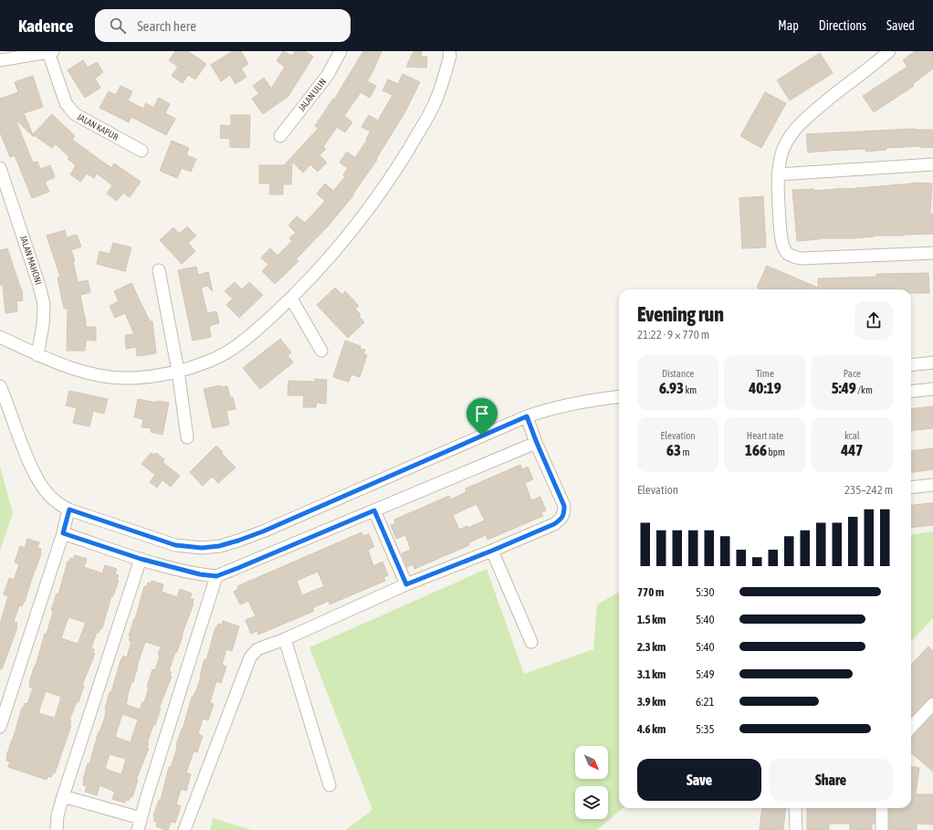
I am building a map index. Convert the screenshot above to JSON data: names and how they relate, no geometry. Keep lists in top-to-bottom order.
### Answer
{
  "streets": {
    "street": ["JALAN ULIN", "JALAN KAPUR", "JALAN MAHONI"]
  },
  "north": "bottom right",
  "page": {
    "header": "Kadence",
    "search": "Search here",
    "nav": ["Map", "Directions", "Saved"],
    "heading": ["Evening run", "21:22 · 9 × 770 m"],
    "stats": [
      ["Distance", "6.93 km"],
      ["Time", "40:19"],
      ["Pace", "5:49 /km"],
      ["Elevation", "63 m"],
      ["Heart rate", "166 bpm"],
      ["kcal", "447"]
    ],
    "chart": ["Elevation", "235–242 m"],
    "list": [
      {
        "name": "770 m",
        "note": "5:30"
      },
      {
        "name": "1.5 km",
        "note": "5:40"
      },
      {
        "name": "2.3 km",
        "note": "5:40"
      },
      {
        "name": "3.1 km",
        "note": "5:49"
      },
      {
        "name": "3.9 km",
        "note": "6:21"
      },
      {
        "name": "4.6 km",
        "note": "5:35"
      }
    ],
    "buttons": ["Save", "Share"]
  }
}
